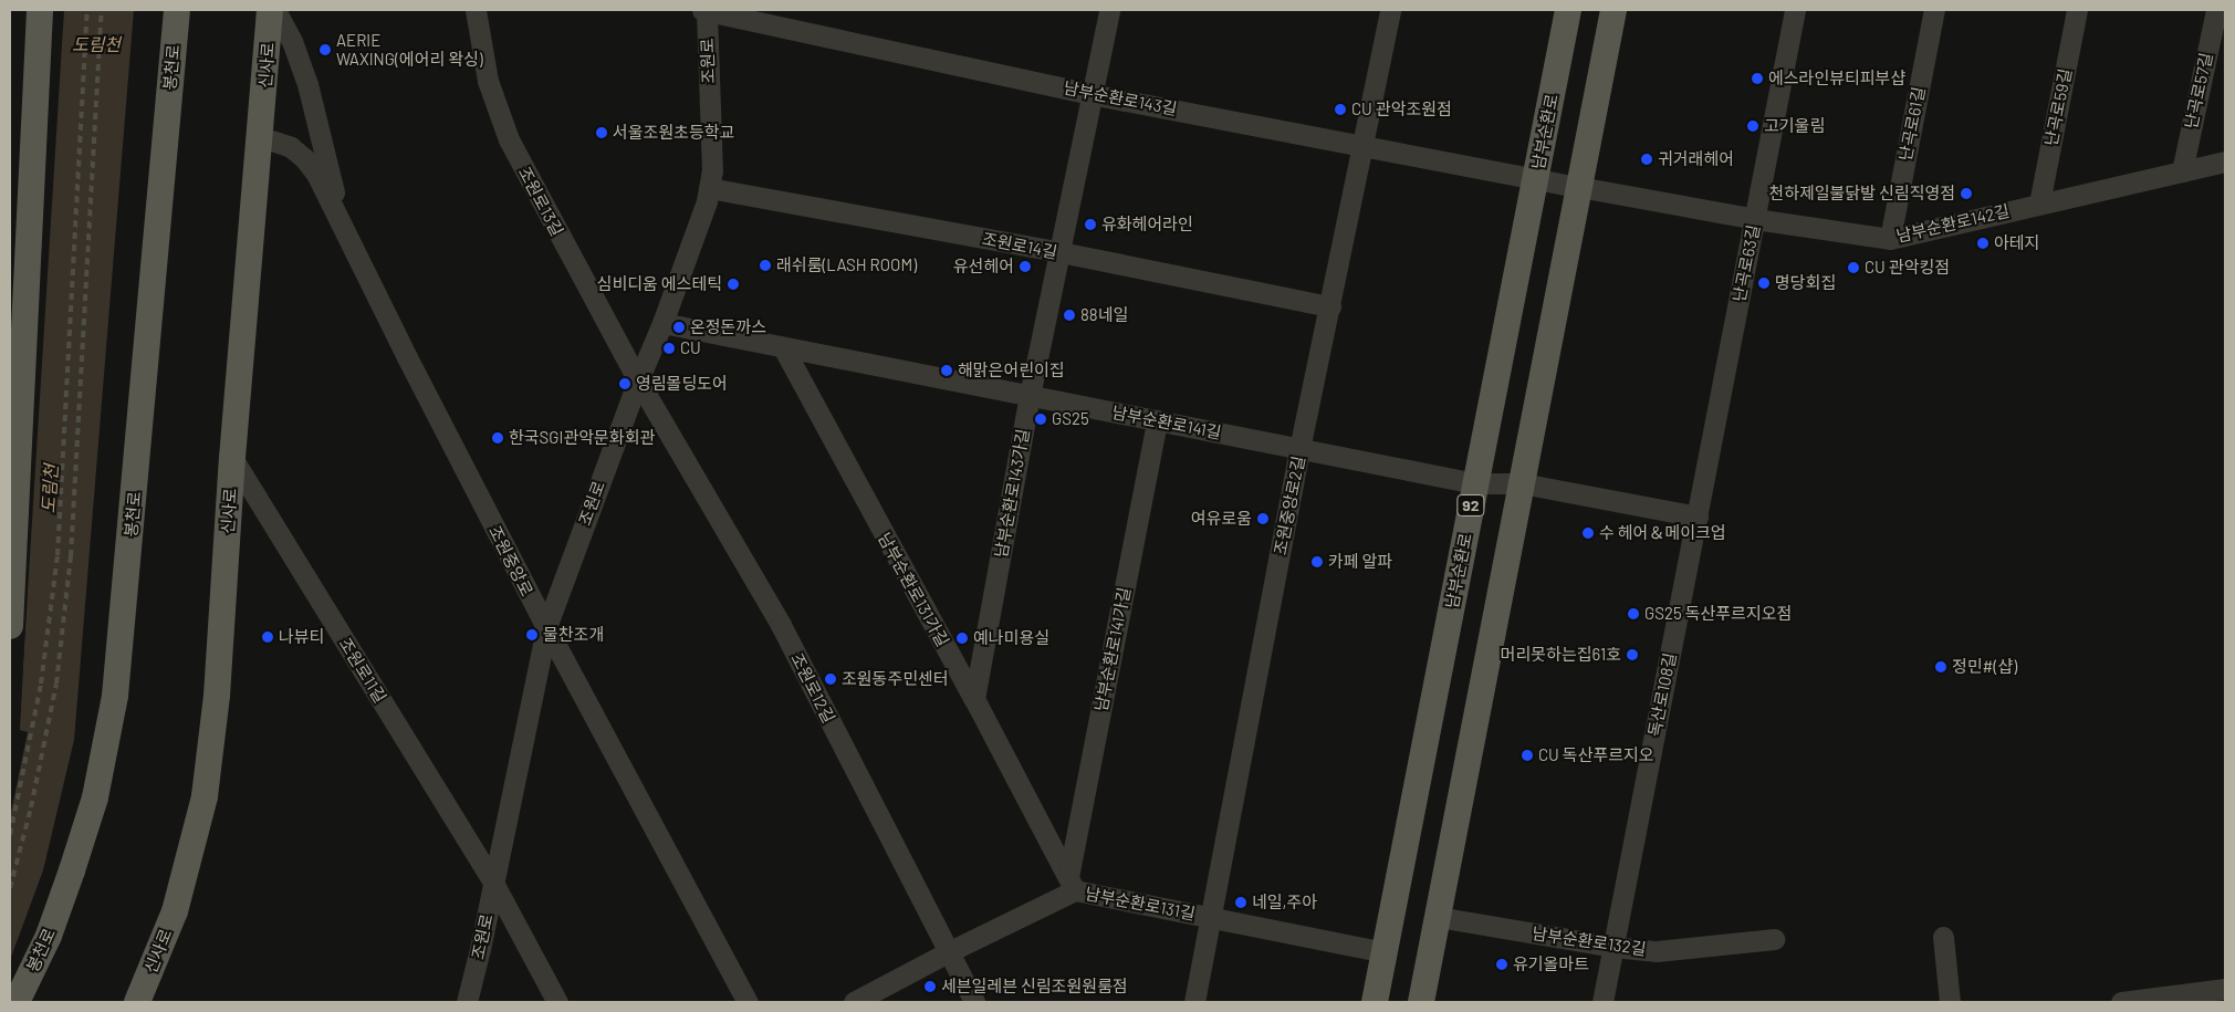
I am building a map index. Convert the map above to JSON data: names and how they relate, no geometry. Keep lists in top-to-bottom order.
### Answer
{
  "streets": {
    "main road": [
      "신사로",
      "봉천로",
      "남부순환로",
      "92"
    ],
    "street": [
      "조원로",
      "난곡로57길",
      "남부순환로143길",
      "난곡로59길",
      "난곡로61길",
      "조원로13길",
      "남부순환로142길",
      "조원로14길",
      "난곡로63길",
      "남부순환로141길",
      "남부순환로143가길",
      "조원중앙로2길",
      "조원중앙로",
      "남부순환로131가길",
      "남부순환로141가길",
      "조원로11길",
      "조원로12길",
      "독산로108길",
      "남부순환로131길",
      "남부순환로132길"
    ]
  },
  "crossings": [
    ["조원로", "남부순환로143길"],
    ["조원로", "조원로13길"],
    ["조원로", "조원로14길"],
    ["조원로", "남부순환로141길"],
    ["조원로", "조원중앙로"],
    ["조원로", "조원로11길"],
    ["조원로", "조원로12길"],
    ["신사로", "조원중앙로"],
    ["신사로", "조원로11길"],
    ["난곡로57길", "남부순환로142길"],
    ["남부순환로143길", "남부순환로"],
    ["남부순환로143길", "남부순환로142길"],
    ["남부순환로143길", "남부순환로143가길"],
    ["남부순환로143길", "조원중앙로2길"],
    ["난곡로59길", "남부순환로142길"],
    ["난곡로61길", "남부순환로142길"],
    ["남부순환로", "남부순환로141길"],
    ["남부순환로", "남부순환로131길"],
    ["조원로13길", "조원로12길"],
    ["남부순환로142길", "난곡로63길"],
    ["조원로14길", "남부순환로143가길"],
    ["조원로14길", "조원중앙로2길"],
    ["난곡로63길", "남부순환로141길"],
    ["난곡로63길", "독산로108길"],
    ["남부순환로141길", "남부순환로143가길"],
    ["남부순환로141길", "조원중앙로2길"],
    ["남부순환로141길", "남부순환로131가길"],
    ["남부순환로141길", "남부순환로141가길"],
    ["남부순환로141길", "독산로108길"],
    ["남부순환로143가길", "남부순환로131가길"],
    ["조원중앙로2길", "남부순환로131길"],
    ["남부순환로131가길", "남부순환로141가길"],
    ["남부순환로131가길", "남부순환로131길"],
    ["남부순환로141가길", "남부순환로131길"],
    ["조원로12길", "남부순환로131길"],
    ["독산로108길", "남부순환로132길"]
  ],
  "water": ["도림천"],
  "places": [
    "AERIE WAXING(에어리 왁싱)",
    "에스라인뷰티피부샵",
    "CU 관악조원점",
    "고기울림",
    "서울조원초등학교",
    "귀거래헤어",
    "천하제일불닭발 신림직영점",
    "유화헤어라인",
    "아테지",
    "래쉬룸(LASH ROOM)",
    "유선헤어",
    "CU 관악킹점",
    "명당회집",
    "심비디움 에스테틱",
    "88네일",
    "온정돈까스",
    "CU",
    "해맑은어린이집",
    "영림몰딩도어",
    "GS25",
    "한국SGI관악문화회관",
    "여유로움",
    "수 헤어＆메이크업",
    "카페 알파",
    "GS25 독산푸르지오점",
    "물찬조개",
    "나뷰티",
    "예나미용실",
    "머리못하는집61호",
    "정민#(샵)",
    "조원동주민센터",
    "CU 독산푸르지오",
    "네일,주아",
    "유기올마트",
    "세븐일레븐 신림조원원룸점"
  ]
}
